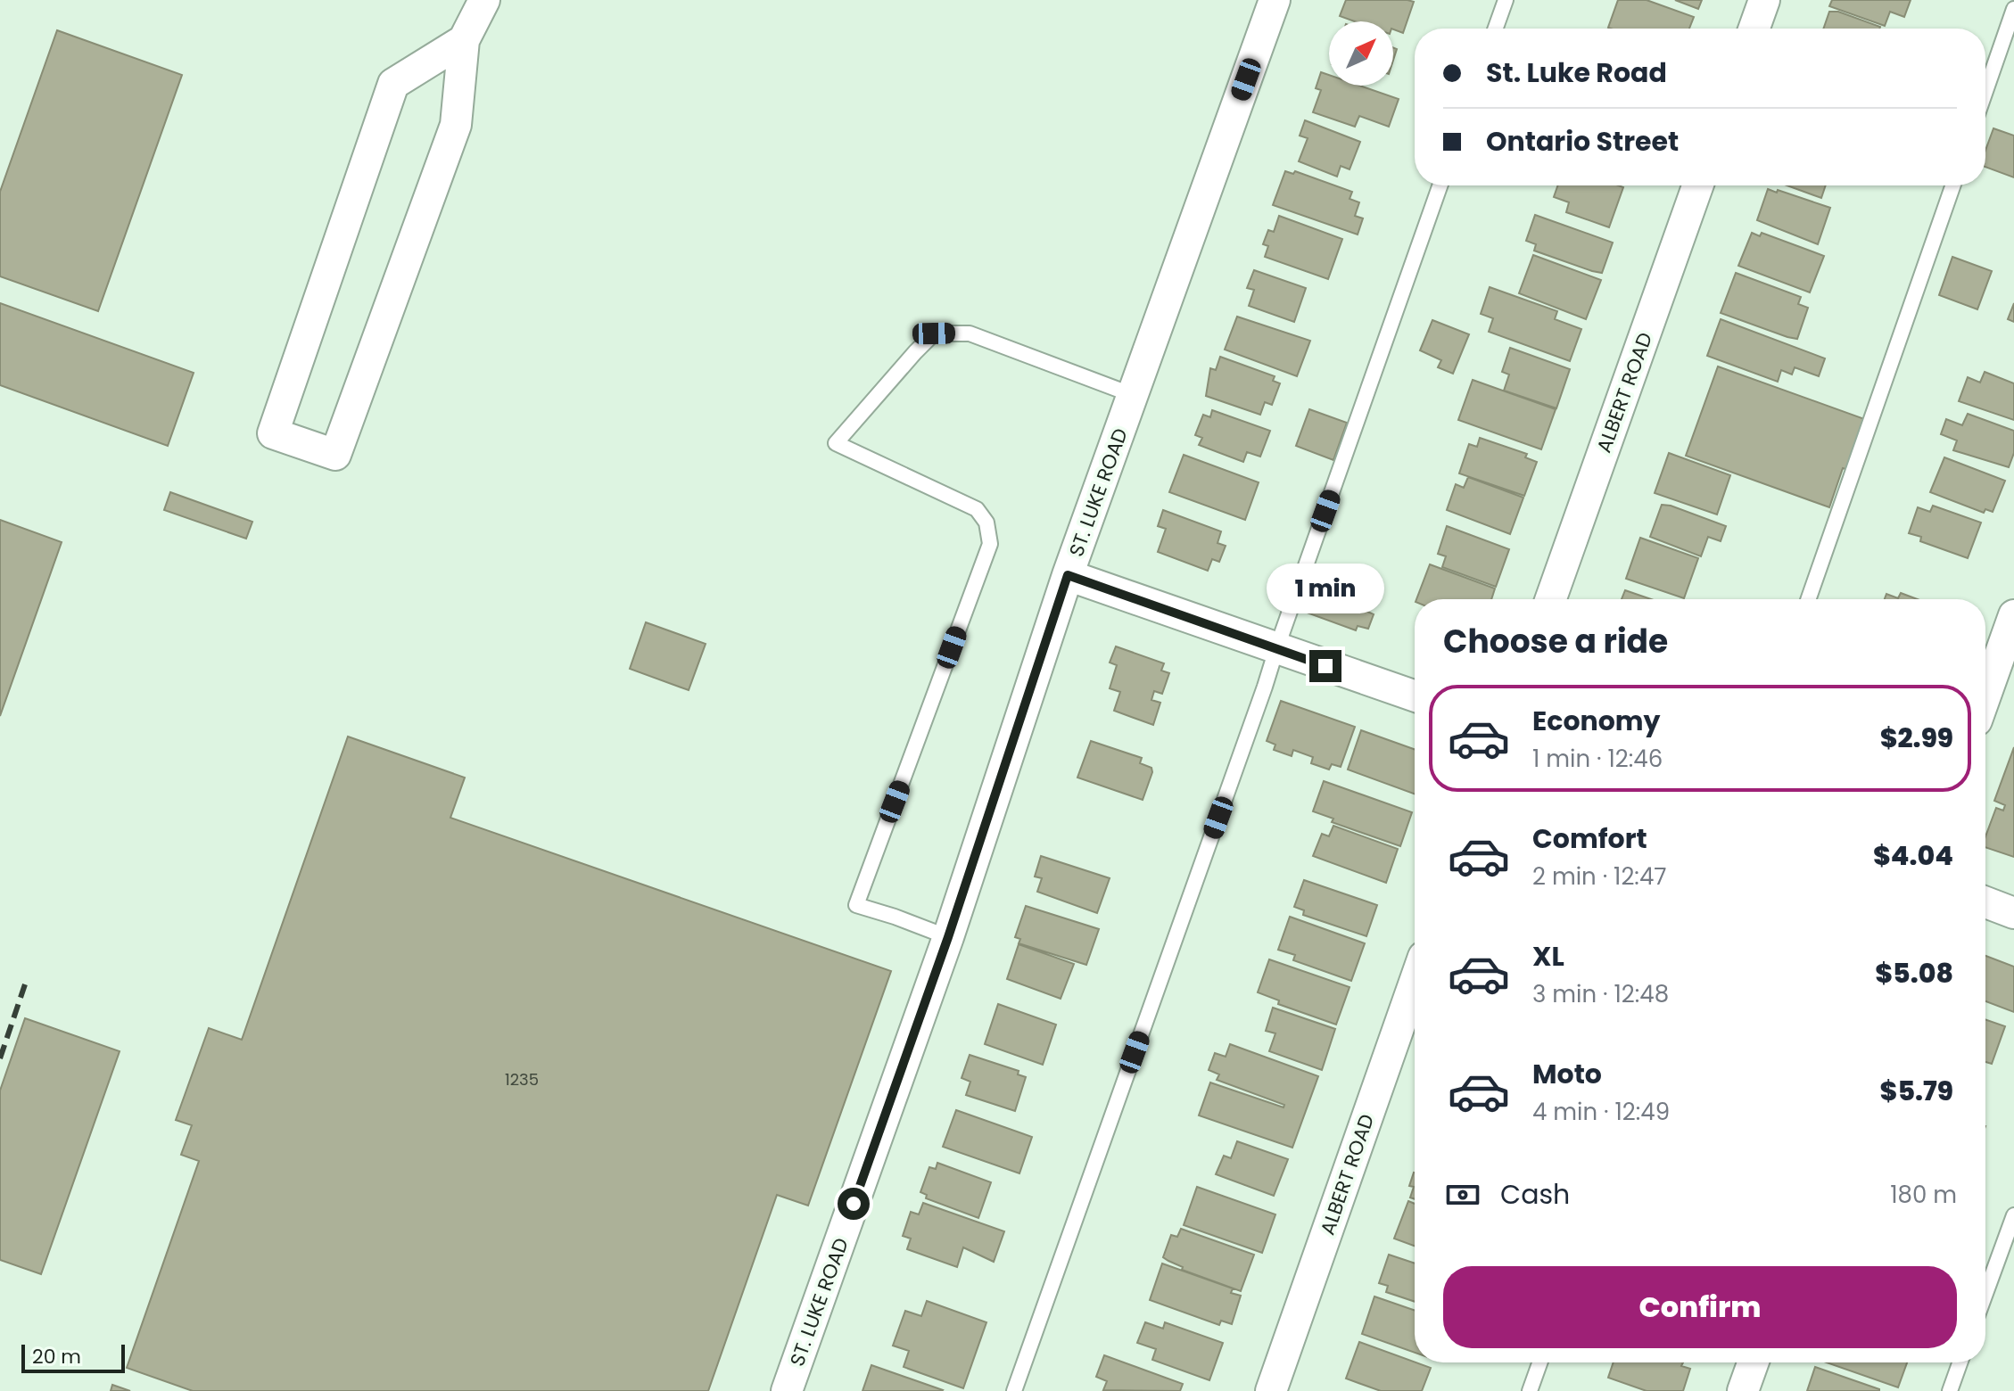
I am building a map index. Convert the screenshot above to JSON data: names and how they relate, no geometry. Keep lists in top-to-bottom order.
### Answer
{
  "streets": {
    "street": ["ALBERT ROAD", "ST. LUKE ROAD"]
  },
  "house_numbers": ["1235"],
  "scale_bar": "20 m",
  "north": "top right",
  "page": {
    "banner": ["St. Luke Road", "Ontario Street"],
    "bubble": "1 min",
    "heading": "Choose a ride",
    "list": [
      {
        "name": "Economy",
        "note": "1 min · 12:46",
        "value": "$2.99"
      },
      {
        "name": "Comfort",
        "note": "2 min · 12:47",
        "value": "$4.04"
      },
      {
        "name": "XL",
        "note": "3 min · 12:48",
        "value": "$5.08"
      },
      {
        "name": "Moto",
        "note": "4 min · 12:49",
        "value": "$5.79"
      }
    ],
    "pay": ["Cash", "180 m"],
    "buttons": "Confirm",
    "scale": "20 m"
  }
}
